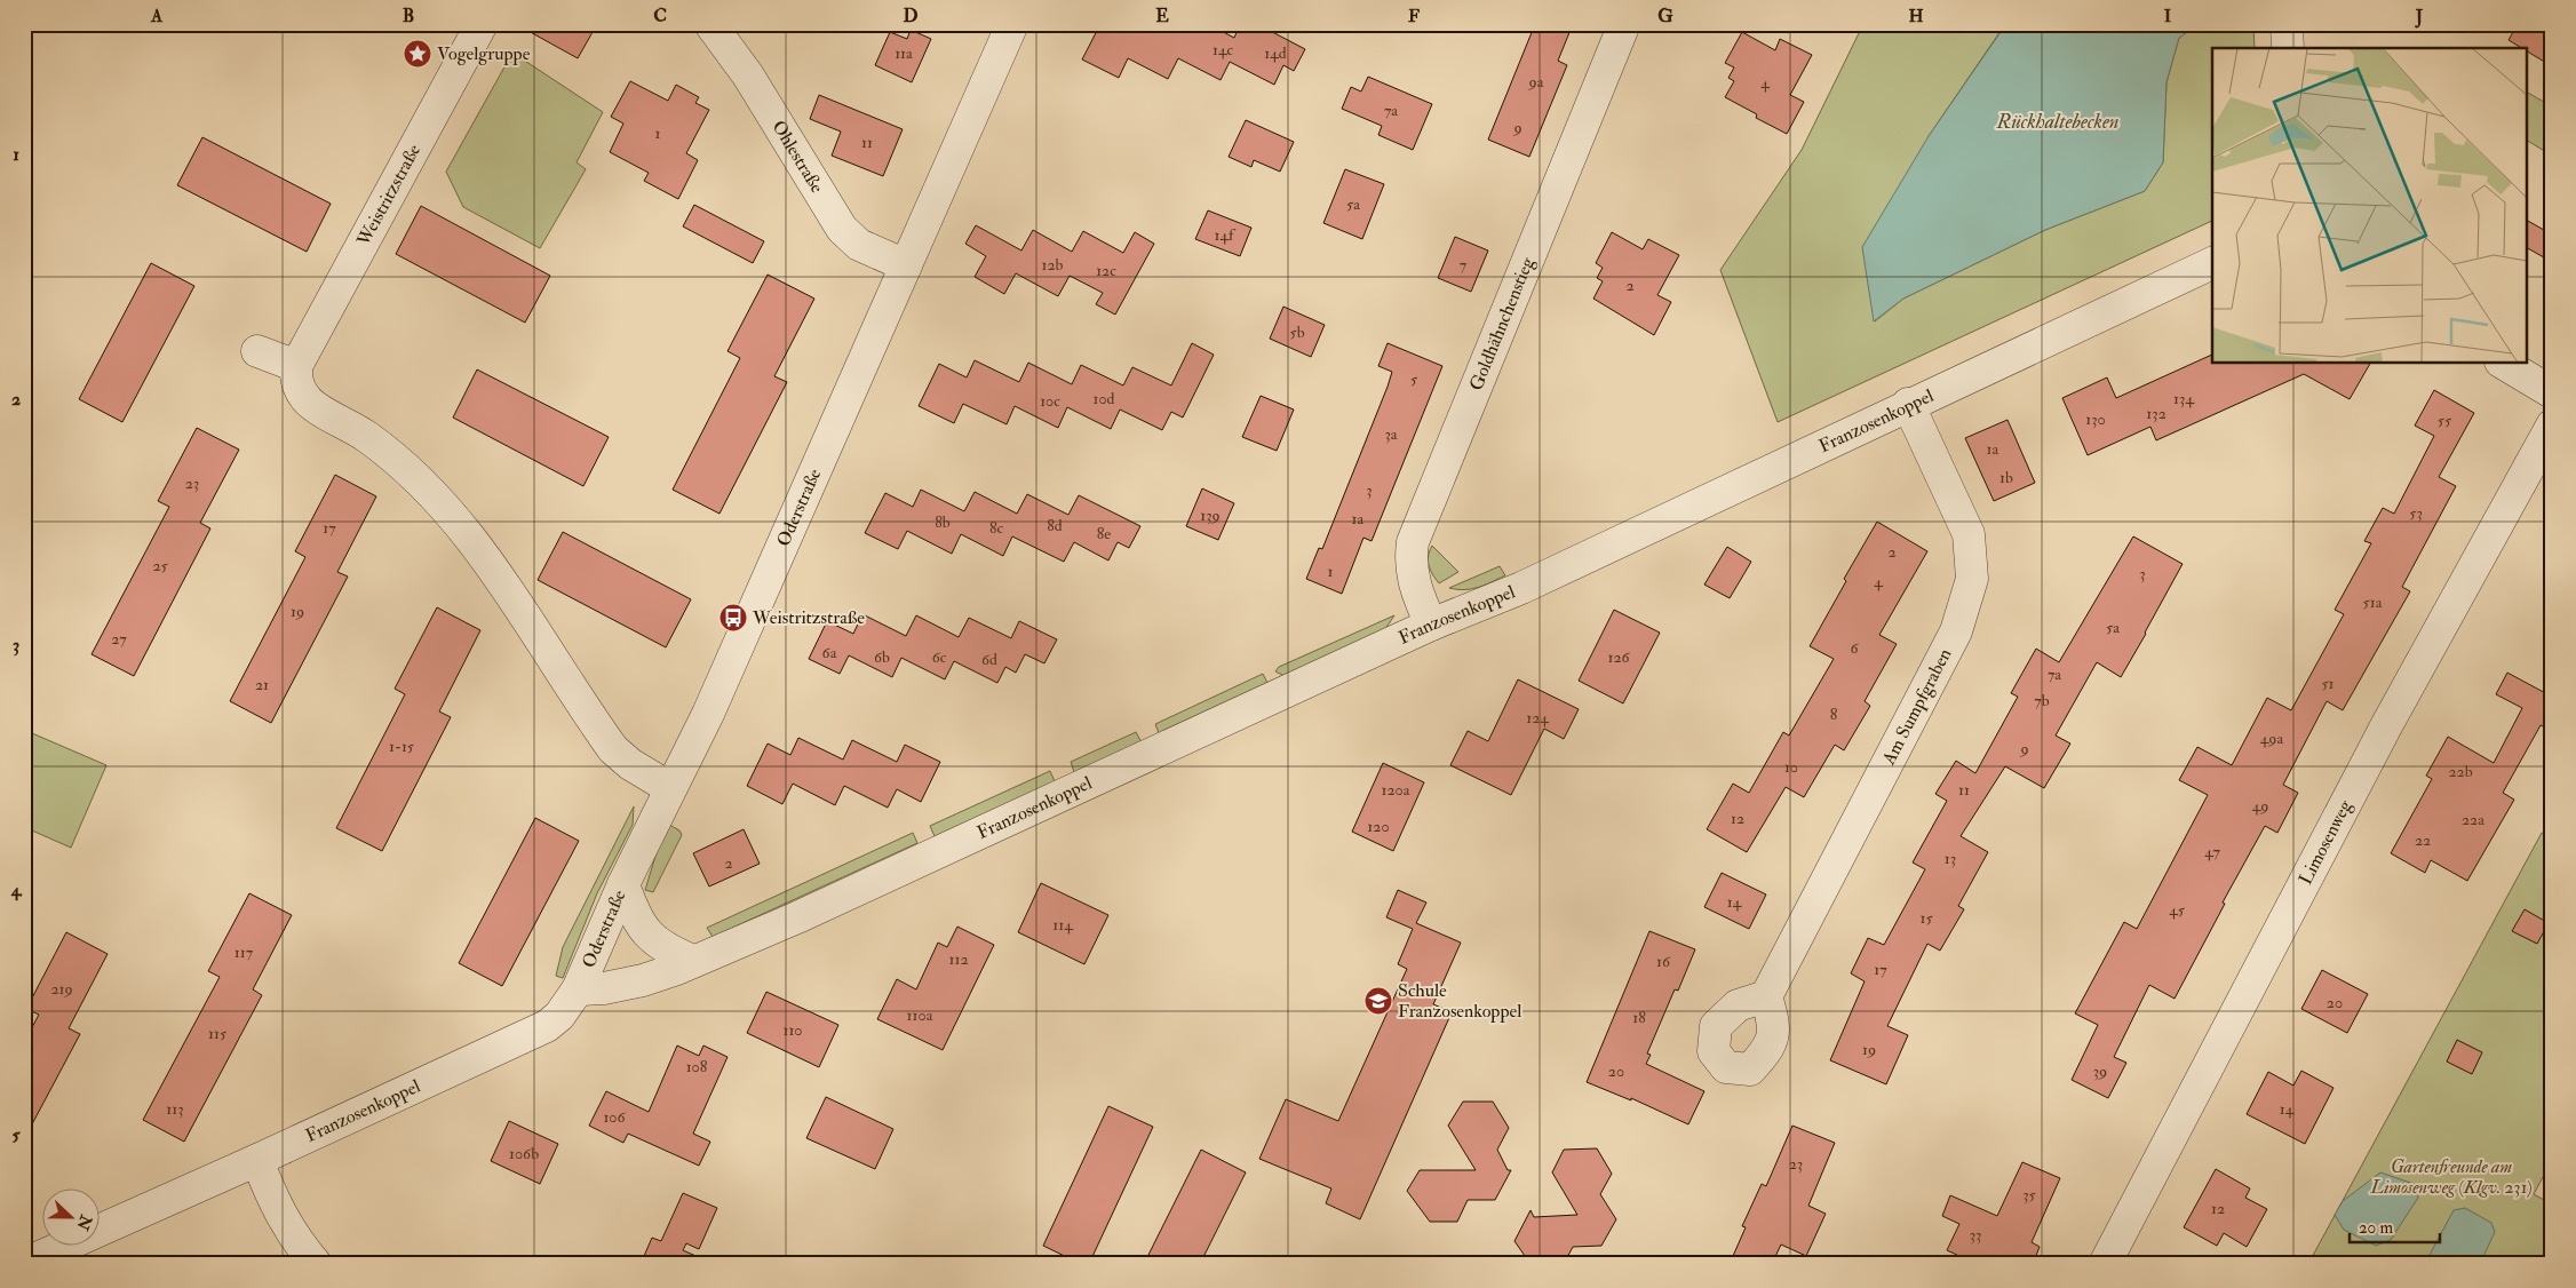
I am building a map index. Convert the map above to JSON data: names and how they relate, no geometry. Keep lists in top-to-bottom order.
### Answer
{
  "streets": {
    "street": [
      "Ohlestraße",
      "Weistritzstraße",
      "Goldhähnchenstieg",
      "Franzosenkoppel",
      "Oderstraße",
      "Am Sumpfgraben",
      "Limosenweg"
    ]
  },
  "crossings": [
    ["Ohlestraße", "Oderstraße"],
    ["Goldhähnchenstieg", "Franzosenkoppel"],
    ["Franzosenkoppel", "Oderstraße"],
    ["Franzosenkoppel", "Am Sumpfgraben"]
  ],
  "water": ["Rückhaltebecken"],
  "parks": ["Gartenfreunde am Limosenweg (Klgv. 231)"],
  "places": {
    "place": ["Vogelgruppe"],
    "bus stop": ["Weistritzstraße"],
    "school or university": ["Schule Franzosenkoppel"]
  },
  "house_numbers": [
    "14c",
    "11a",
    "14d",
    "9a",
    "4",
    "7a",
    "9",
    "1",
    "11",
    "5a",
    "14f",
    "12b",
    "7",
    "12c",
    "2",
    "5b",
    "5",
    "10d",
    "134",
    "10c",
    "132",
    "130",
    "55",
    "3a",
    "1a",
    "1b",
    "23",
    "3",
    "53",
    "139",
    "1a",
    "8b",
    "8d",
    "17",
    "8c",
    "8e",
    "2",
    "25",
    "1",
    "3",
    "4",
    "51a",
    "19",
    "5a",
    "27",
    "6",
    "6a",
    "6b",
    "6c",
    "126",
    "6d",
    "7a",
    "51",
    "21",
    "7b",
    "8",
    "124",
    "49a",
    "1-15",
    "9",
    "10",
    "22b",
    "120a",
    "11",
    "49",
    "12",
    "22a",
    "120",
    "22",
    "47",
    "13",
    "2",
    "14",
    "45",
    "15",
    "114",
    "117",
    "112",
    "16",
    "17",
    "219",
    "20",
    "110a",
    "18",
    "110",
    "115",
    "19",
    "108",
    "20",
    "39",
    "113",
    "14",
    "106",
    "106b",
    "23",
    "35",
    "12",
    "33"
  ],
  "scale_bar": "20 m",
  "north": "right",
  "grid": {
    "columns": [
      "A",
      "B",
      "C",
      "D",
      "E",
      "F",
      "G",
      "H",
      "I",
      "J"
    ],
    "rows": [
      "1",
      "2",
      "3",
      "4",
      "5"
    ]
  }
}
